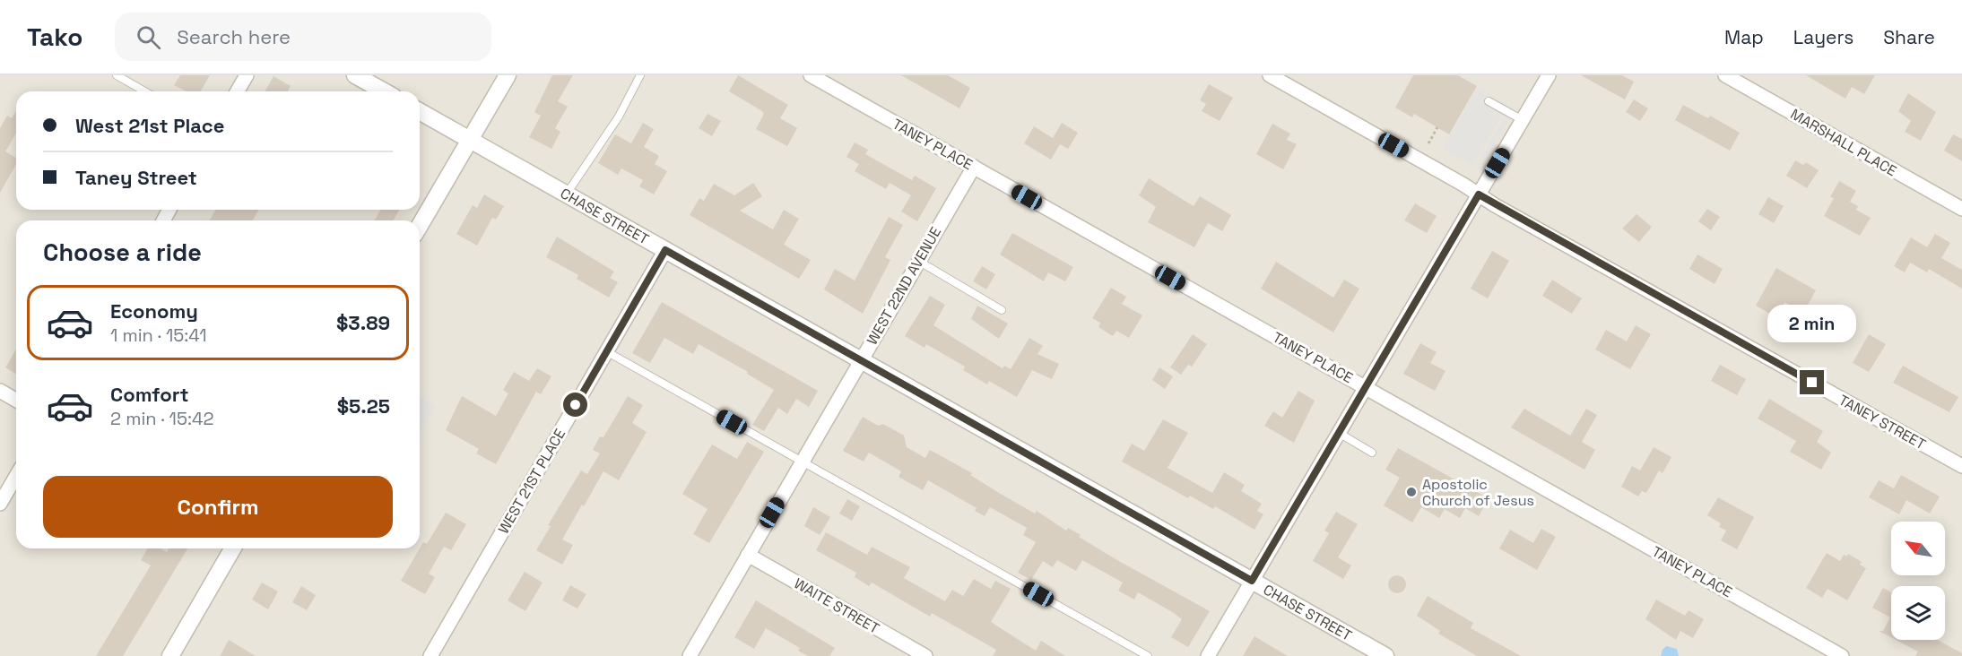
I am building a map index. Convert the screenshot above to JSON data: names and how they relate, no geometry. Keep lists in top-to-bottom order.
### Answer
{
  "streets": {
    "street": [
      "MARSHALL PLACE",
      "TANEY PLACE",
      "CHASE STREET",
      "WEST 22ND AVENUE",
      "TANEY STREET",
      "WEST 21ST PLACE",
      "WAITE STREET"
    ]
  },
  "crossings": [
    ["TANEY PLACE", "WEST 22ND AVENUE"],
    ["CHASE STREET", "WEST 22ND AVENUE"],
    ["CHASE STREET", "WEST 21ST PLACE"],
    ["WEST 22ND AVENUE", "WAITE STREET"]
  ],
  "places": ["Apostolic Church of Jesus"],
  "north": "top left",
  "page": {
    "header": "Tako",
    "search": "Search here",
    "nav": ["Map", "Layers", "Share"],
    "banner": ["West 21st Place", "Taney Street"],
    "heading": "Choose a ride",
    "list": [
      {
        "name": "Economy",
        "note": "1 min · 15:41",
        "value": "$3.89"
      },
      {
        "name": "Comfort",
        "note": "2 min · 15:42",
        "value": "$5.25"
      }
    ],
    "bubble": "2 min",
    "buttons": "Confirm"
  }
}
